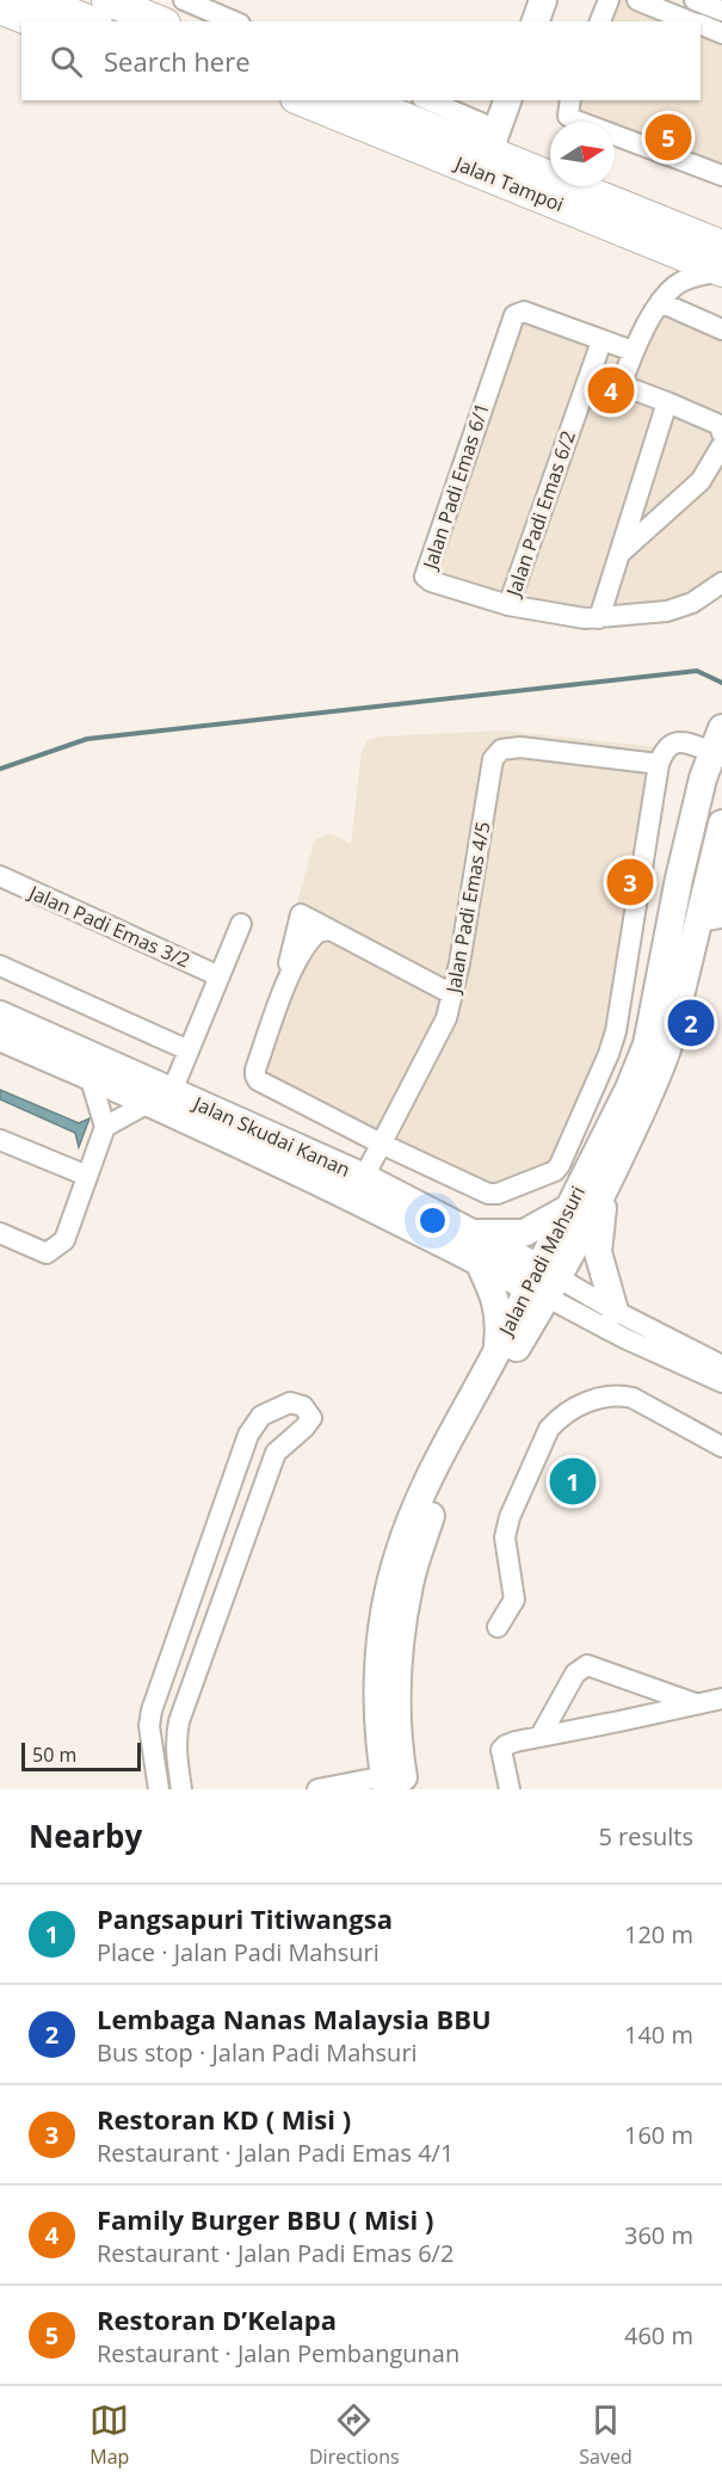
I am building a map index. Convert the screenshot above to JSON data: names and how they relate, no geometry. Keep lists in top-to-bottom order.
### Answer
{
  "streets": {
    "main road": ["Jalan Tampoi", "Jalan Skudai Kanan", "Jalan Padi Mahsuri"],
    "street": [
      "Jalan Padi Emas 6/1",
      "Jalan Padi Emas 6/2",
      "Jalan Padi Emas 4/5",
      "Jalan Padi Emas 3/2"
    ]
  },
  "crossings": [
    ["Jalan Padi Emas 6/1", "Jalan Padi Emas 6/2"],
    ["Jalan Padi Emas 4/5", "Jalan Skudai Kanan"],
    ["Jalan Skudai Kanan", "Jalan Padi Mahsuri"]
  ],
  "scale_bar": "50 m",
  "north": "right",
  "page": {
    "search": "Search here",
    "pins": [
      "5",
      "4",
      "3",
      "2",
      "1"
    ],
    "scale": "50 m",
    "heading": ["Nearby", "5 results"],
    "list": [
      {
        "mark": "1",
        "name": "Pangsapuri Titiwangsa",
        "note": "Place · Jalan Padi Mahsuri",
        "value": "120 m"
      },
      {
        "mark": "2",
        "name": "Lembaga Nanas Malaysia BBU",
        "note": "Bus stop · Jalan Padi Mahsuri",
        "value": "140 m"
      },
      {
        "mark": "3",
        "name": "Restoran KD ( Misi )",
        "note": "Restaurant · Jalan Padi Emas 4/1",
        "value": "160 m"
      },
      {
        "mark": "4",
        "name": "Family Burger BBU ( Misi )",
        "note": "Restaurant · Jalan Padi Emas 6/2",
        "value": "360 m"
      },
      {
        "mark": "5",
        "name": "Restoran D’Kelapa",
        "note": "Restaurant · Jalan Pembangunan",
        "value": "460 m"
      }
    ],
    "nav": ["Map", "Directions", "Saved"]
  }
}
